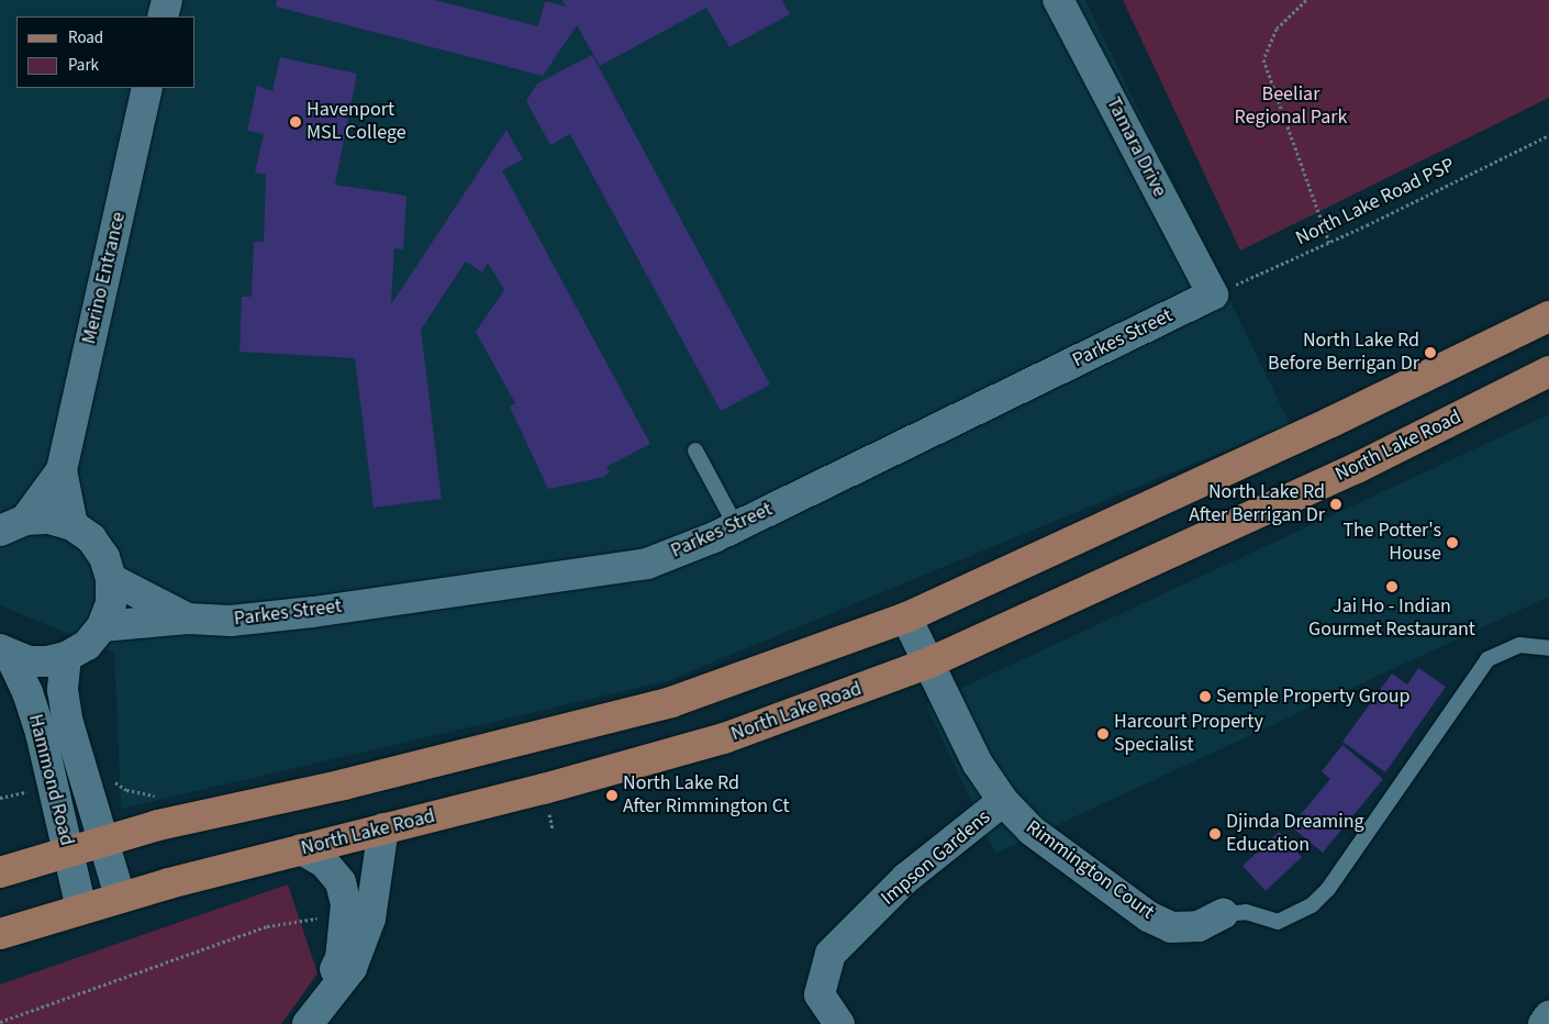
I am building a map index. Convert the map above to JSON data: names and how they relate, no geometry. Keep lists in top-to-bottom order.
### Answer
{
  "streets": {
    "main road": ["North Lake Road"],
    "street": [
      "Tamara Drive",
      "Merino Entrance",
      "Parkes Street",
      "Hammond Road",
      "Impson Gardens",
      "Rimmington Court"
    ],
    "path": ["North Lake Road PSP"]
  },
  "crossings": [
    ["Tamara Drive", "North Lake Road PSP"],
    ["Tamara Drive", "Parkes Street"],
    ["North Lake Road PSP", "Parkes Street"],
    ["North Lake Road", "Hammond Road"],
    ["North Lake Road", "Rimmington Court"],
    ["Impson Gardens", "Rimmington Court"]
  ],
  "parks": ["Beeliar Regional Park"],
  "places": [
    "Havenport MSL College",
    "North Lake Rd Before Berrigan Dr",
    "North Lake Rd After Berrigan Dr",
    "The Potter's House",
    "Jai Ho - Indian Gourmet Restaurant",
    "Semple Property Group",
    "Harcourt Property Specialist",
    "North Lake Rd After Rimmington Ct",
    "Djinda Dreaming Education"
  ],
  "legend": ["Road", "Park"]
}
